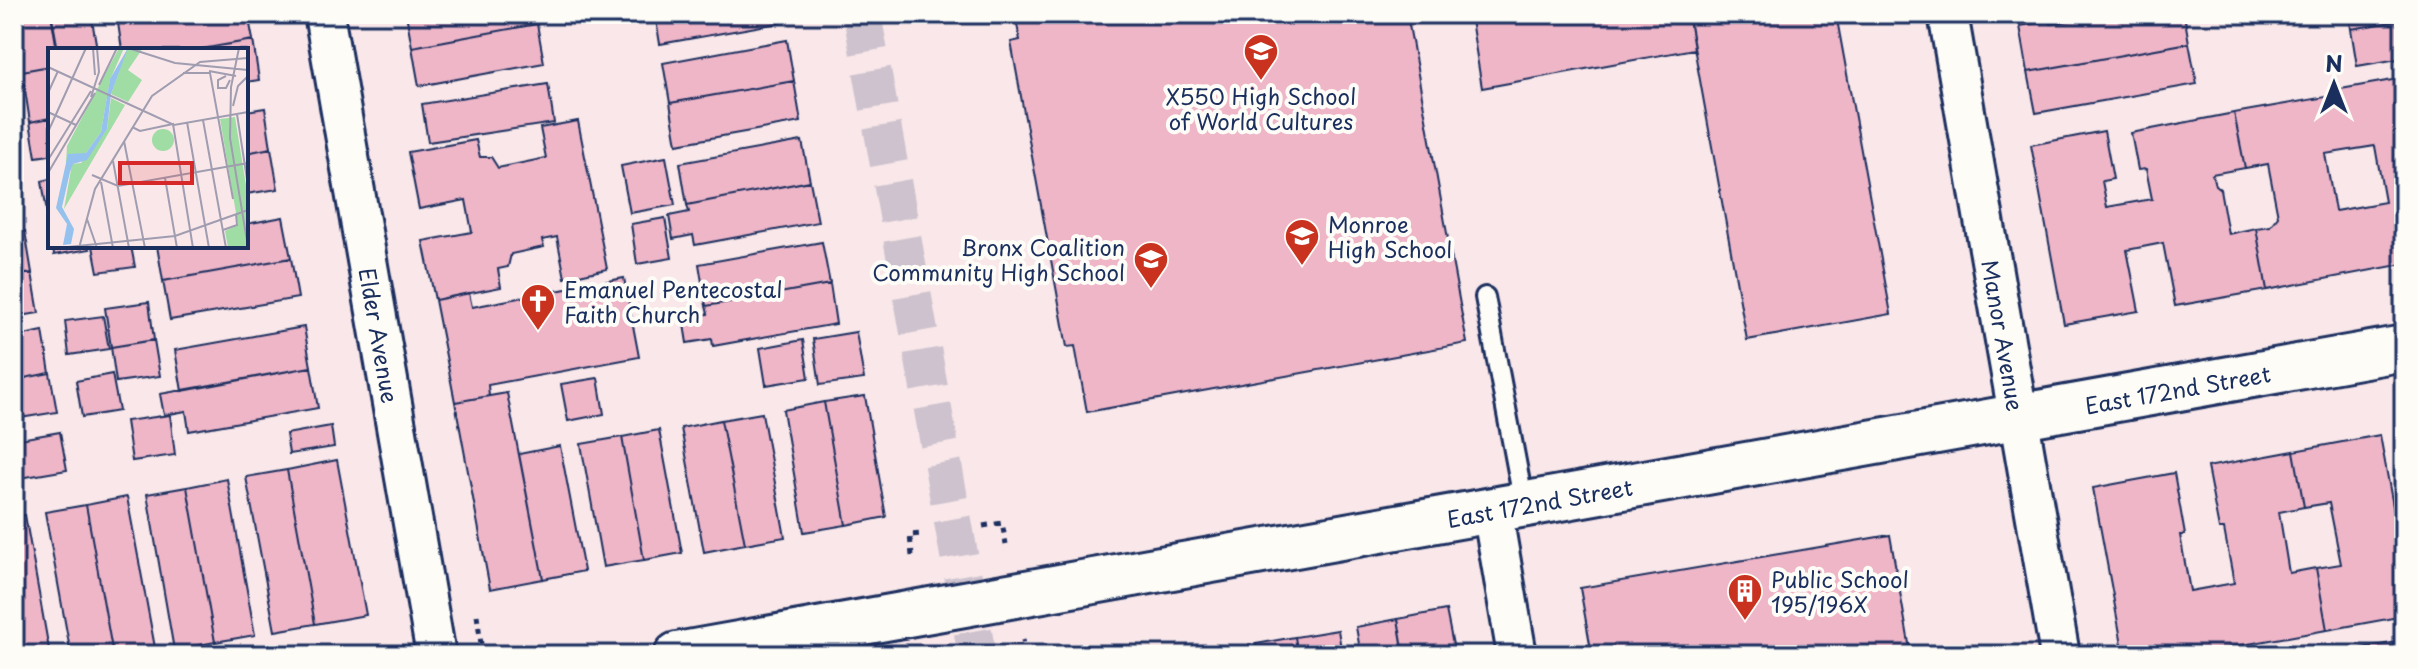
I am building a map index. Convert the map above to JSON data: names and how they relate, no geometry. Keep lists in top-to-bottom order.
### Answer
{
  "streets": {
    "street": ["Elder Avenue", "Manor Avenue", "East 172nd Street"]
  },
  "crossings": [
    ["Manor Avenue", "East 172nd Street"]
  ],
  "places": {
    "school or university": ["X550 High School of World Cultures", "Monroe High School", "Bronx Coalition Community High School"],
    "church": ["Emanuel Pentecostal Faith Church"],
    "building": ["Public School 195/196X"]
  },
  "north": "top"
}
